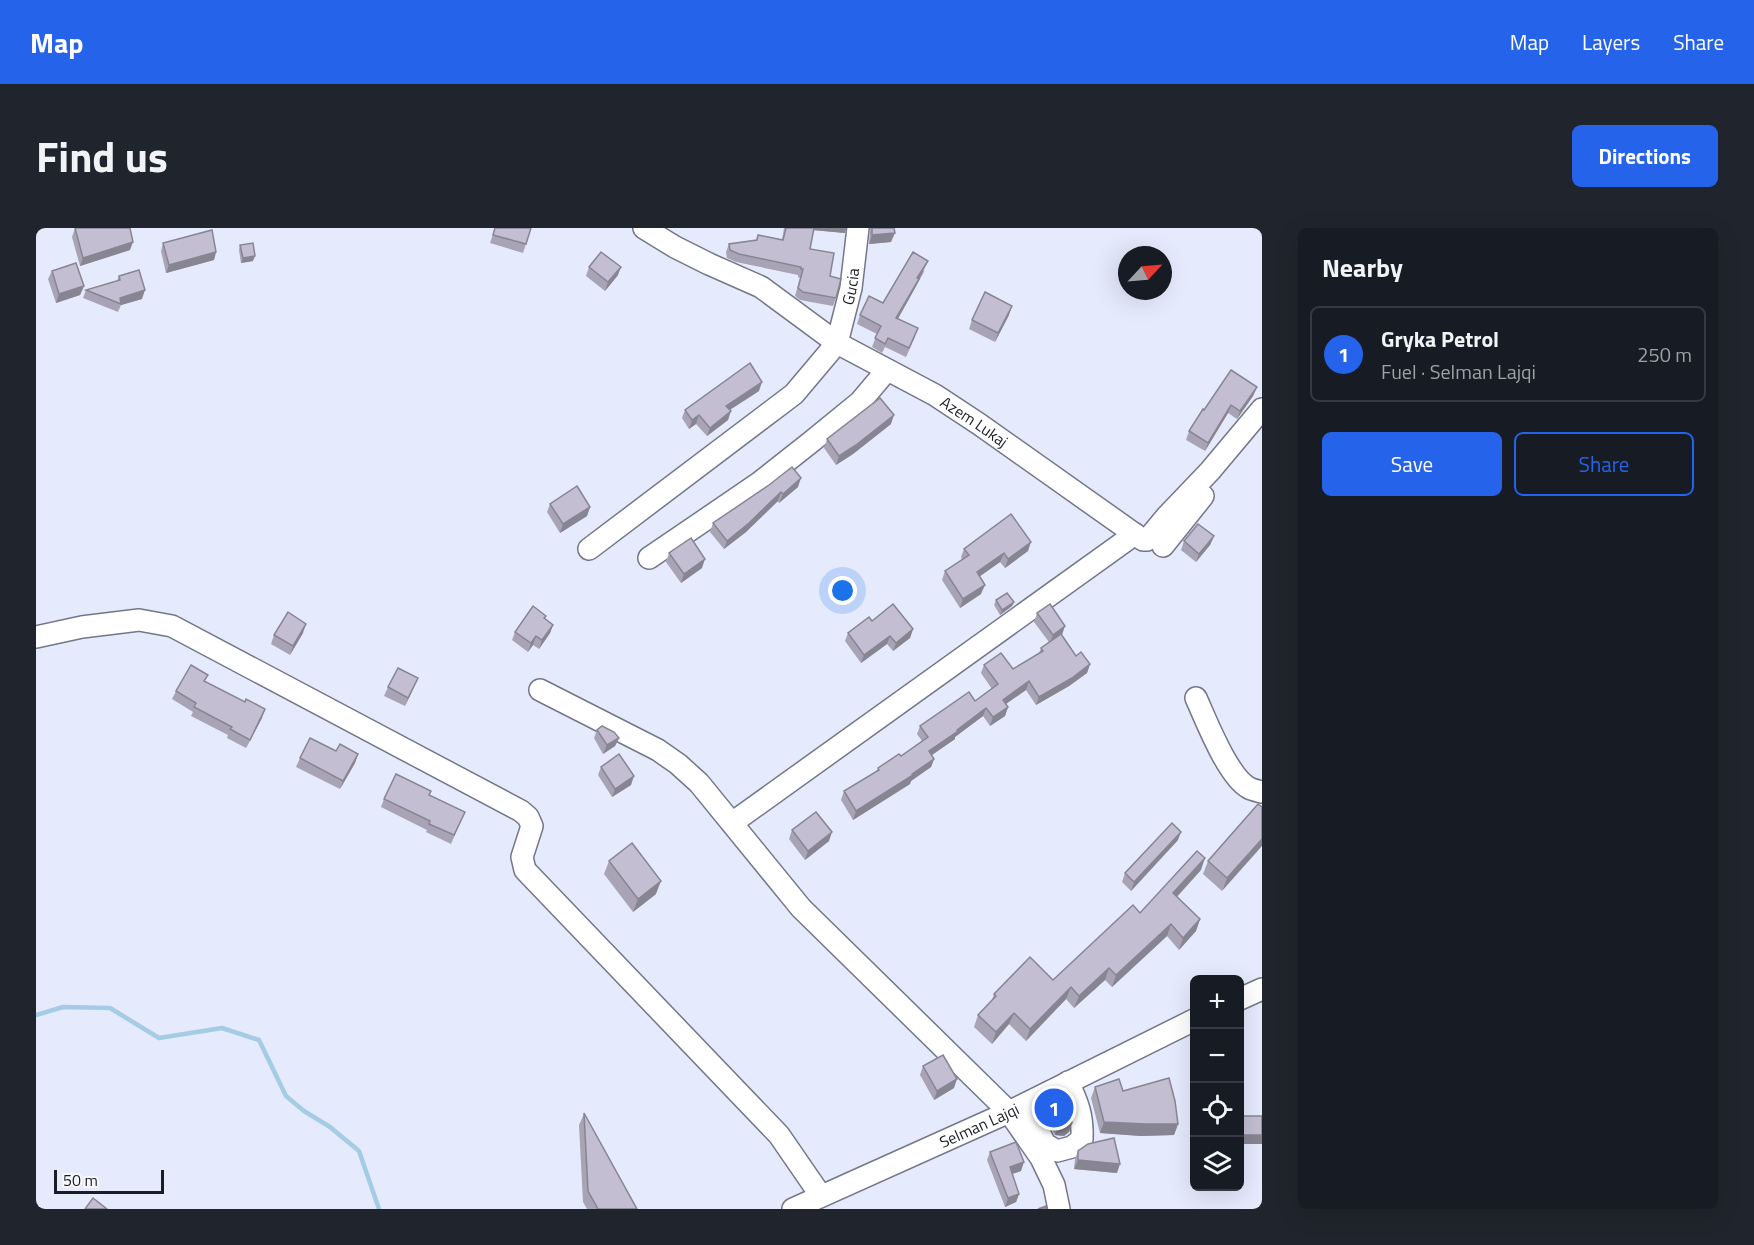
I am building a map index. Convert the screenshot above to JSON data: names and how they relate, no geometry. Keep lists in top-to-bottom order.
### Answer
{
  "streets": {
    "street": ["Gucia", "Azem Lukaj", "Selman Lajqi"]
  },
  "crossings": [
    ["Gucia", "Azem Lukaj"]
  ],
  "scale_bar": "50 m",
  "north": "top right",
  "page": {
    "header": "Map",
    "nav": ["Map", "Layers", "Share"],
    "title": "Find us",
    "buttons": [
      "Directions",
      ["Save", "Share"]
    ],
    "heading": "Nearby",
    "list": [
      {
        "mark": "1",
        "name": "Gryka Petrol",
        "note": "Fuel · Selman Lajqi",
        "value": "250 m"
      }
    ],
    "map_buttons": ["+", "−"],
    "pins": "1",
    "scale": "50 m"
  }
}
